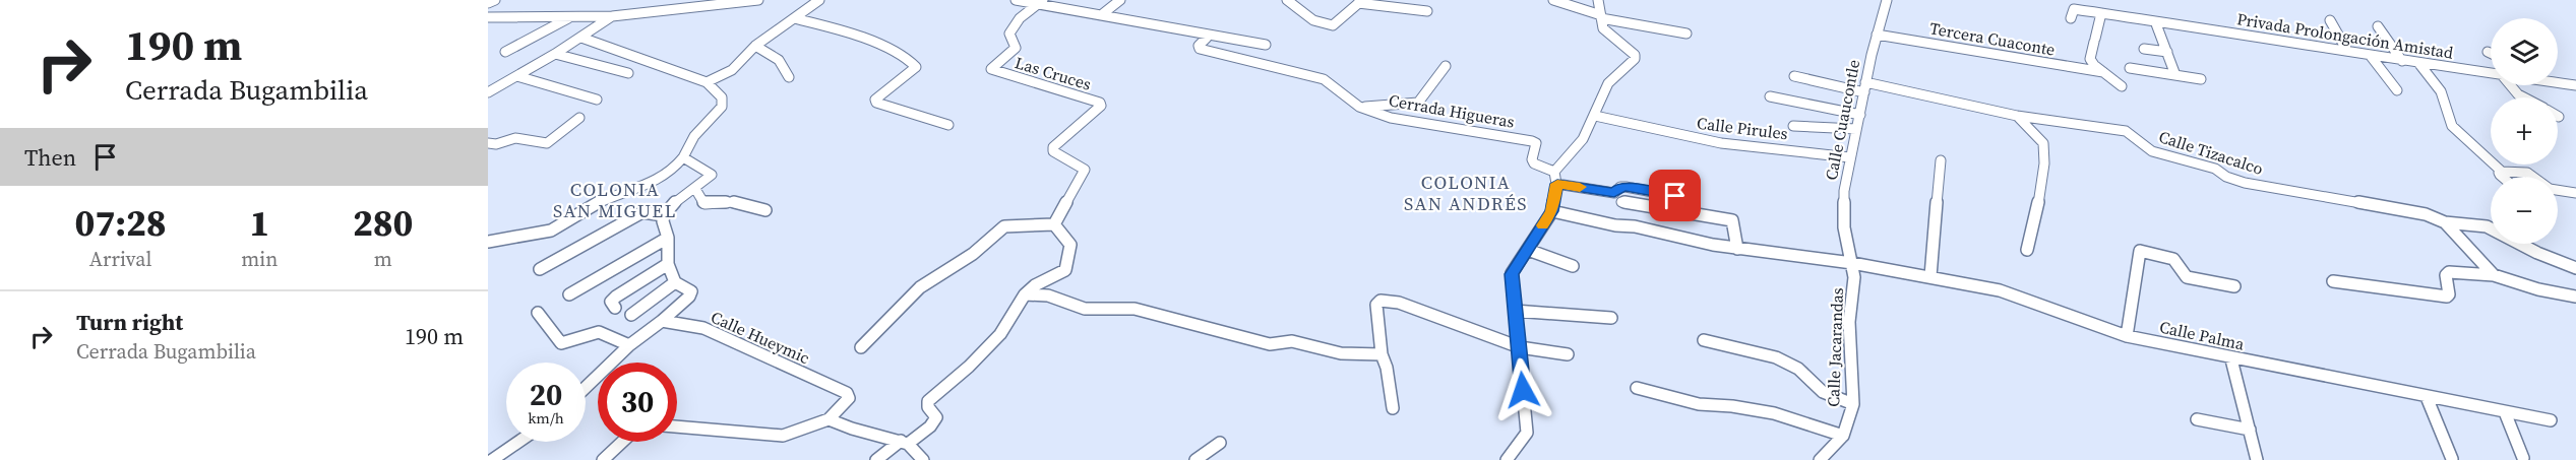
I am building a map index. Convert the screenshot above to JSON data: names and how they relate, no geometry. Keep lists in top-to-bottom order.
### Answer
{
  "streets": {
    "street": [
      "Privada Prolongación Amistad",
      "Tercera Cuaconte",
      "Las Cruces",
      "Cerrada Higueras",
      "Calle Cuaucontle",
      "Calle Pirules",
      "Calle Tizacalco",
      "Calle Palma",
      "Calle Hueymic",
      "Calle Jacarandas"
    ]
  },
  "crossings": [
    ["Tercera Cuaconte", "Calle Cuaucontle"],
    ["Calle Cuaucontle", "Calle Pirules"],
    ["Calle Cuaucontle", "Calle Tizacalco"],
    ["Calle Cuaucontle", "Calle Palma"],
    ["Calle Cuaucontle", "Calle Jacarandas"],
    ["Calle Palma", "Calle Jacarandas"]
  ],
  "districts": ["COLONIA SAN ANDRÉS", "COLONIA SAN MIGUEL"],
  "page": {
    "turn": ["190 m", "Cerrada Bugambilia"],
    "map_buttons": ["+", "−"],
    "then": "Then",
    "eta": [
      "07:28",
      "Arrival",
      "1",
      "min",
      "280",
      "m"
    ],
    "list": [
      {
        "name": "Turn right",
        "note": "Cerrada Bugambilia",
        "value": "190 m"
      }
    ],
    "speed": "20 km/h",
    "limit": "30"
  }
}
